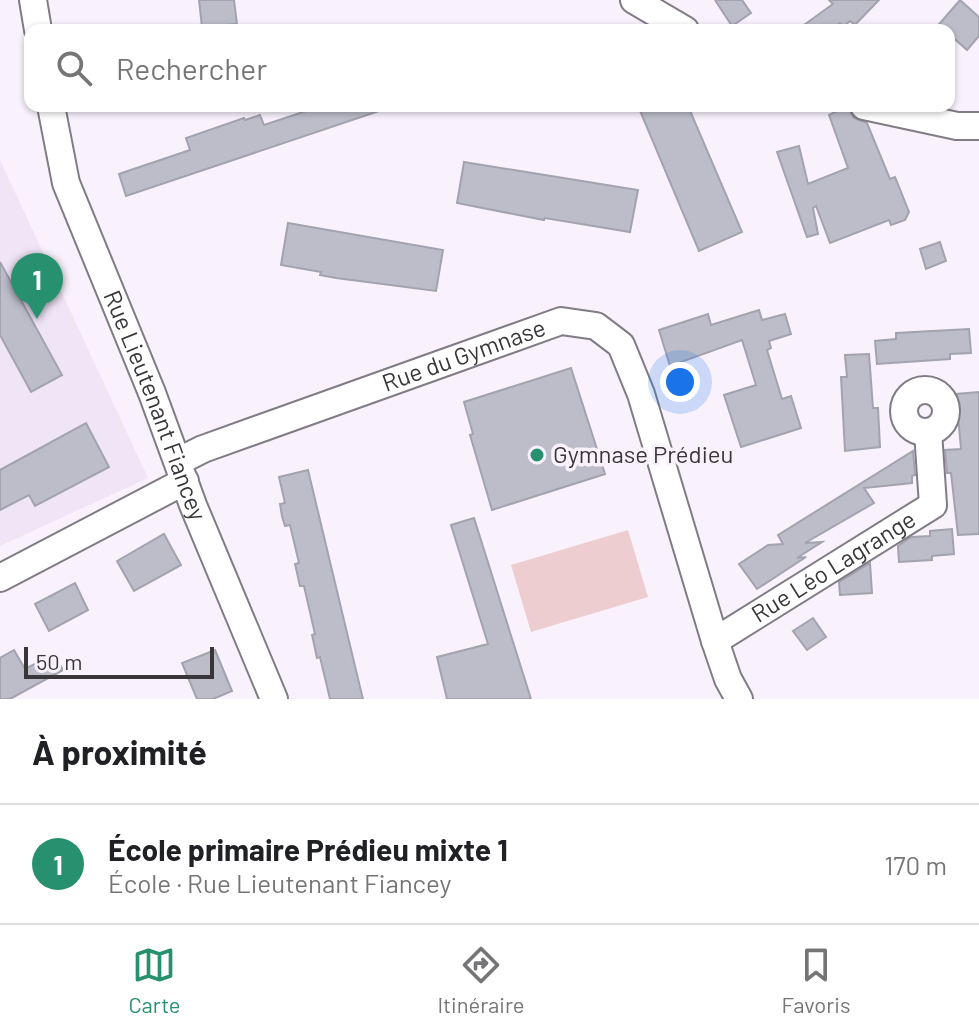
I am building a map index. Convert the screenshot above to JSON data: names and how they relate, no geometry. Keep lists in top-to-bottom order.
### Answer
{
  "streets": {
    "street": ["Rue du Gymnase", "Rue Lieutenant Fiancey", "Rue Léo Lagrange"]
  },
  "crossings": [
    ["Rue du Gymnase", "Rue Lieutenant Fiancey"],
    ["Rue du Gymnase", "Rue Léo Lagrange"]
  ],
  "places": ["Gymnase Prédieu"],
  "scale_bar": "50 m",
  "page": {
    "search": "Rechercher",
    "pins": "1",
    "scale": "50 m",
    "heading": "À proximité",
    "list": [
      {
        "mark": "1",
        "name": "École primaire Prédieu mixte 1",
        "note": "École · Rue Lieutenant Fiancey",
        "value": "170 m"
      }
    ],
    "nav": ["Carte", "Itinéraire", "Favoris"]
  }
}
